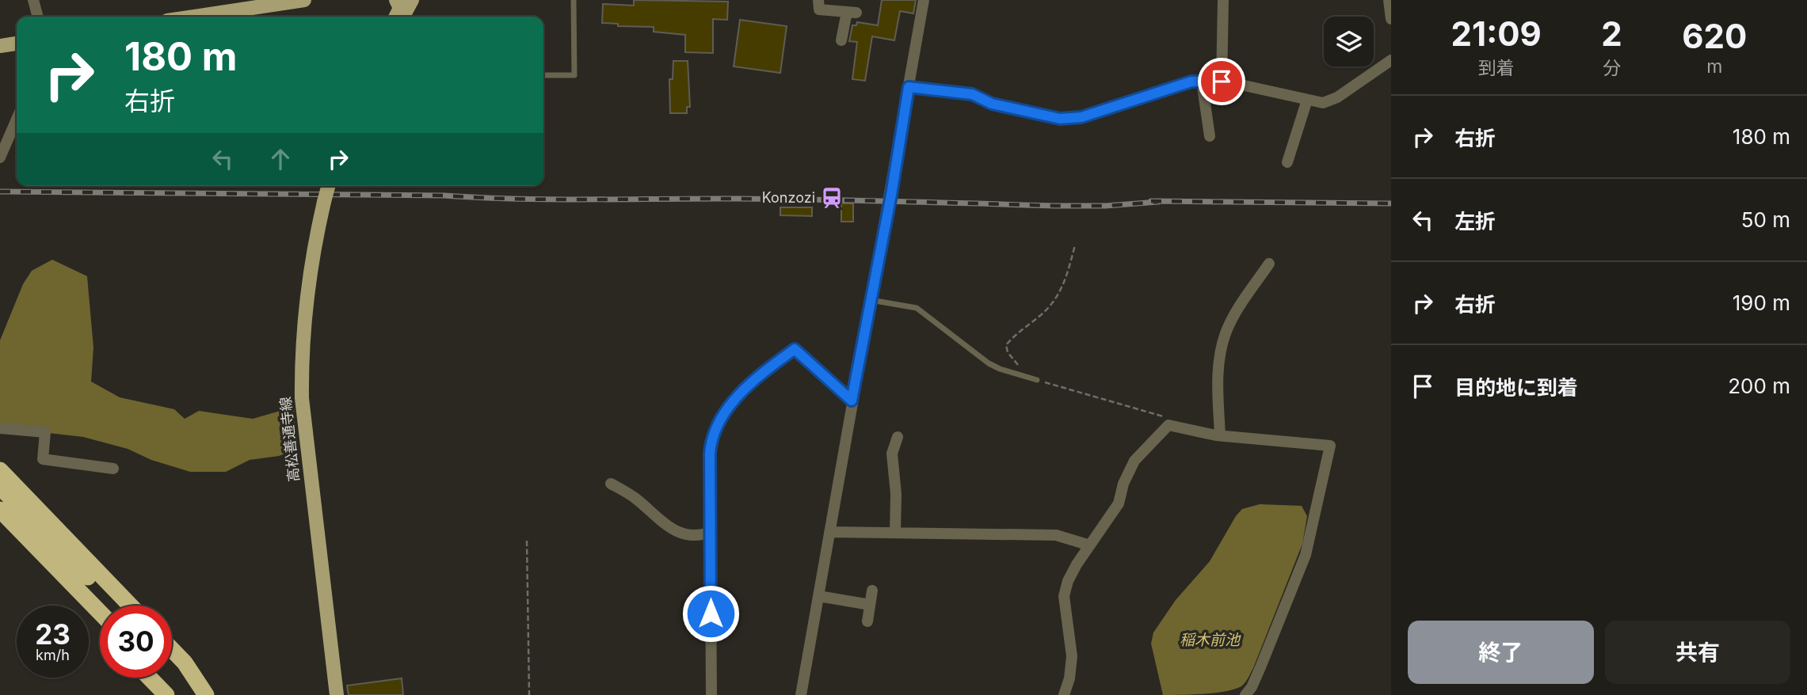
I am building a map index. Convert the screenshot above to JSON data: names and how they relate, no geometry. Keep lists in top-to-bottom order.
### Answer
{
  "streets": {
    "main road": ["高松善通寺線"]
  },
  "water": ["稲木前池"],
  "places": {
    "station": ["Konzozi"]
  },
  "page": {
    "eta": [
      "21:09",
      "到着",
      "2",
      "分",
      "620",
      "m"
    ],
    "turn": ["180 m", "右折"],
    "list": [
      {
        "name": "右折",
        "value": "180 m"
      },
      {
        "name": "左折",
        "value": "50 m"
      },
      {
        "name": "右折",
        "value": "190 m"
      },
      {
        "name": "目的地に到着",
        "value": "200 m"
      }
    ],
    "speed": "23 km/h",
    "limit": "30",
    "buttons": ["終了", "共有"]
  }
}
